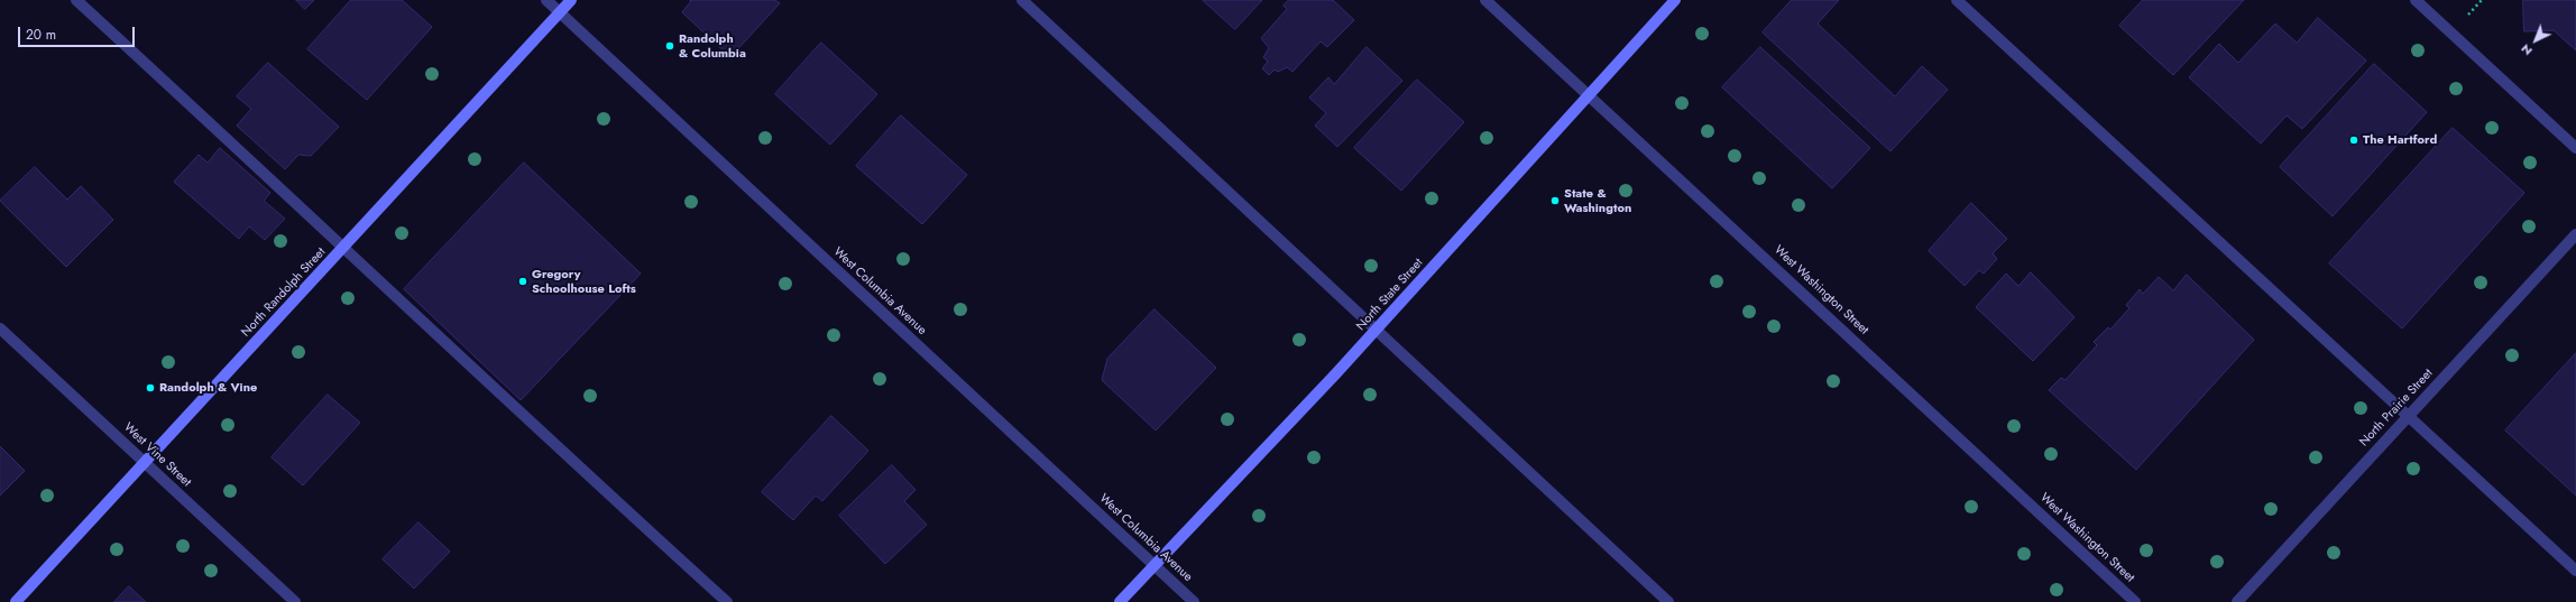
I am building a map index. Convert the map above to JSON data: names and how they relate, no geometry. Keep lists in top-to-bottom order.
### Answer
{
  "streets": {
    "main road": ["North Randolph Street", "North State Street"],
    "street": [
      "West Washington Street",
      "West Columbia Avenue",
      "North Prairie Street",
      "West Vine Street"
    ]
  },
  "crossings": [
    ["West Washington Street", "North State Street"],
    ["West Columbia Avenue", "North Randolph Street"],
    ["West Columbia Avenue", "North State Street"],
    ["North Randolph Street", "West Vine Street"]
  ],
  "places": [
    "Randolph & Columbia",
    "The Hartford",
    "State & Washington",
    "Gregory Schoolhouse Lofts",
    "Randolph & Vine"
  ],
  "scale_bar": "20 m",
  "north": "bottom left"
}
